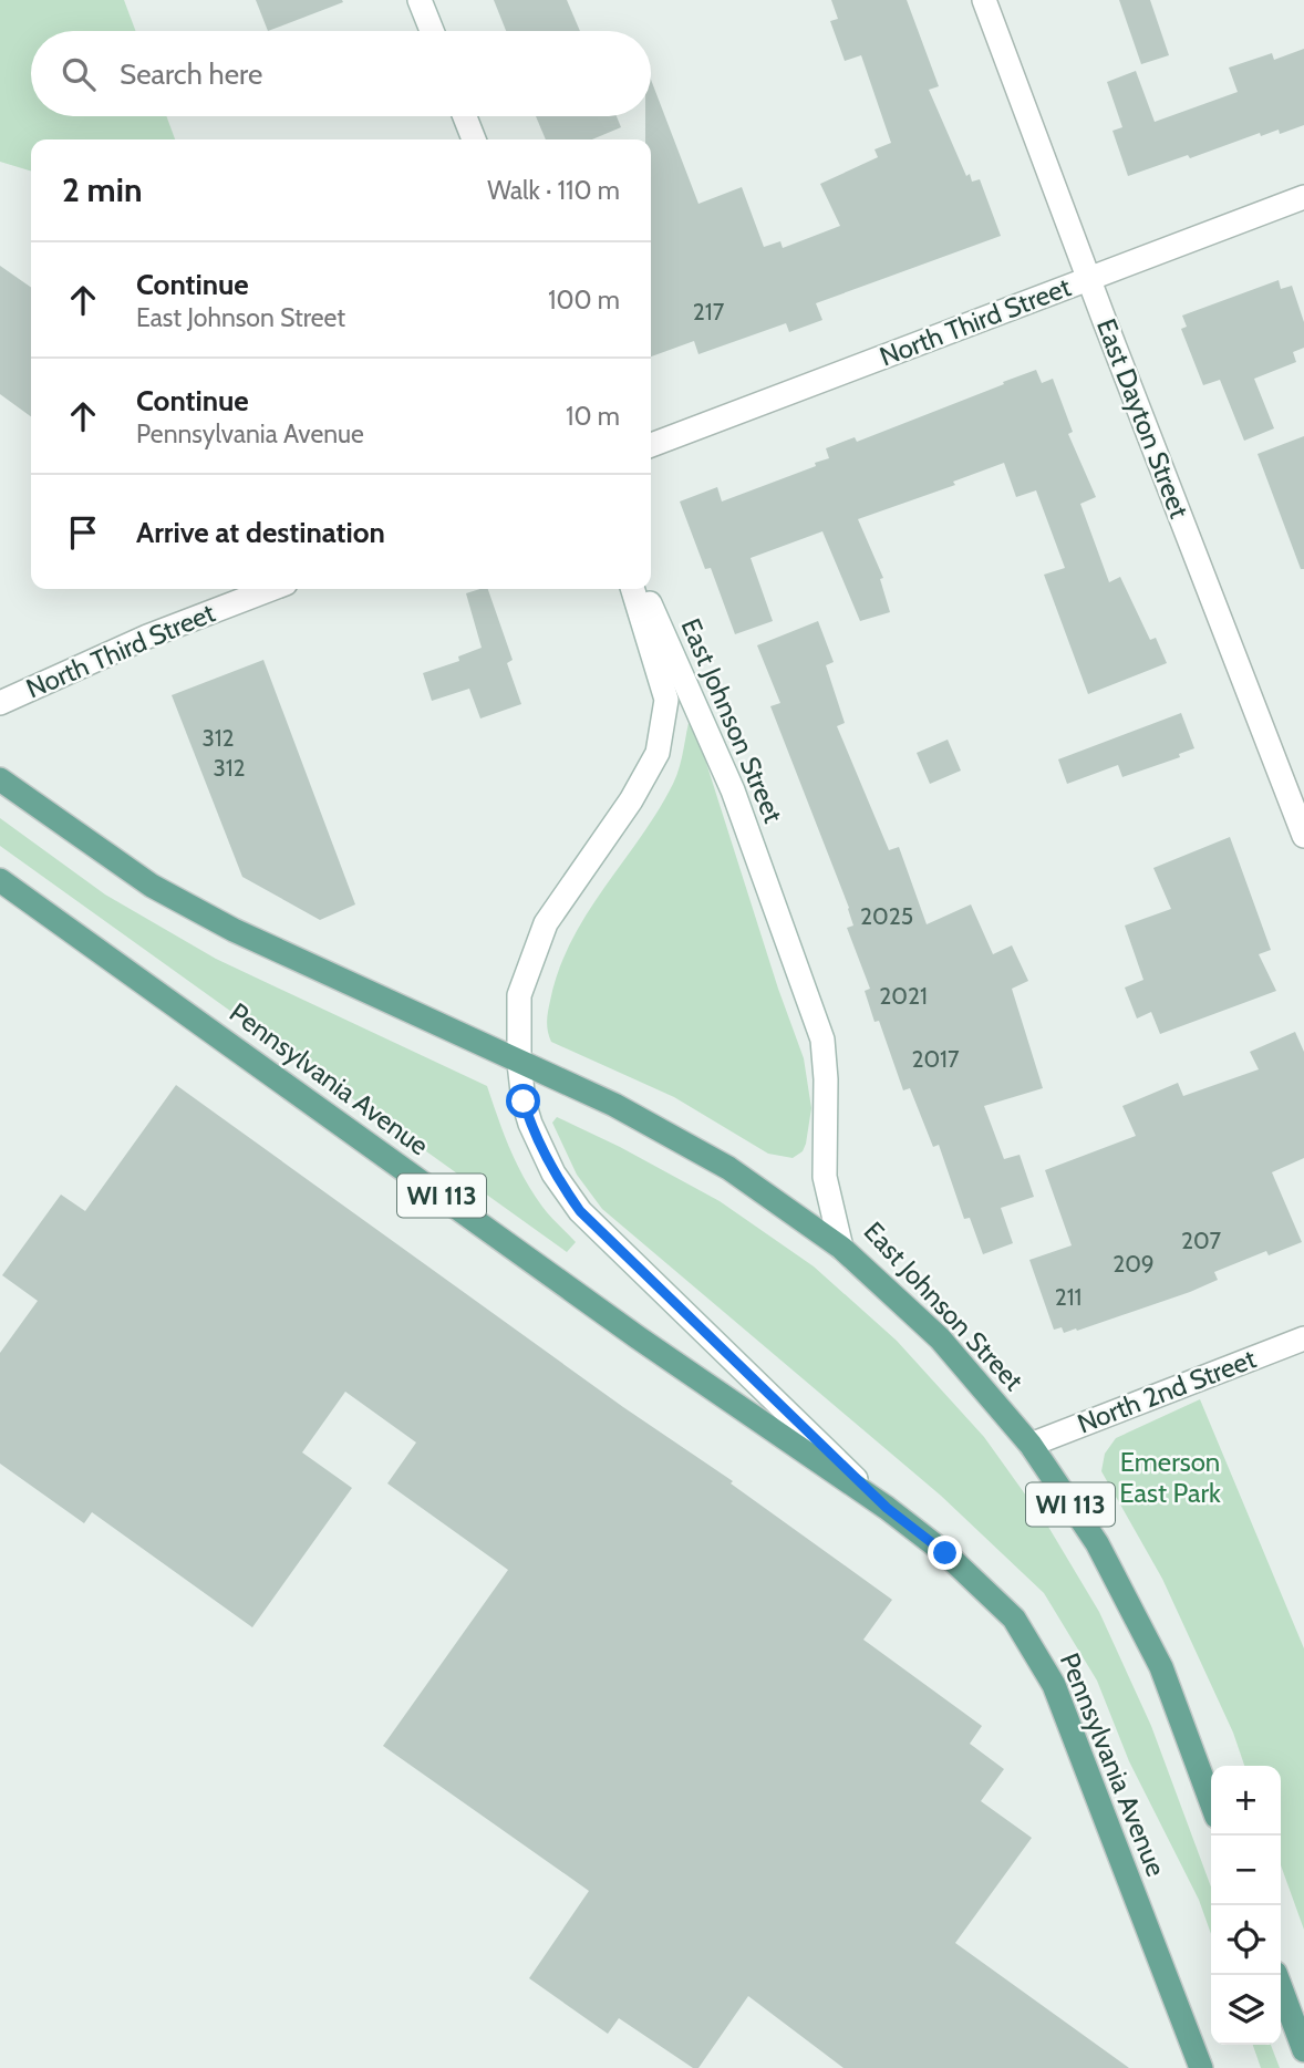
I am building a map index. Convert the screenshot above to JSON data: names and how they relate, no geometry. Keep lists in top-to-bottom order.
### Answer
{
  "streets": {
    "main road": ["East Johnson Street", "Pennsylvania Avenue", "WI 113"],
    "street": ["North Third Street", "East Dayton Street", "North 2nd Street"]
  },
  "crossings": [
    ["North Third Street", "East Dayton Street"],
    ["East Johnson Street", "Pennsylvania Avenue"],
    ["East Johnson Street", "WI 113"],
    ["East Johnson Street", "North 2nd Street"]
  ],
  "parks": ["Emerson East Park"],
  "house_numbers": [
    "217",
    "312",
    "312",
    "2025",
    "2021",
    "2017",
    "207",
    "209",
    "211"
  ],
  "page": {
    "search": "Search here",
    "heading": ["2 min", "Walk · 110 m"],
    "list": [
      ["Continue", "East Johnson Street", "100 m"],
      ["Continue", "Pennsylvania Avenue", "10 m"],
      "Arrive at destination"
    ],
    "map_buttons": ["+", "−"]
  }
}
